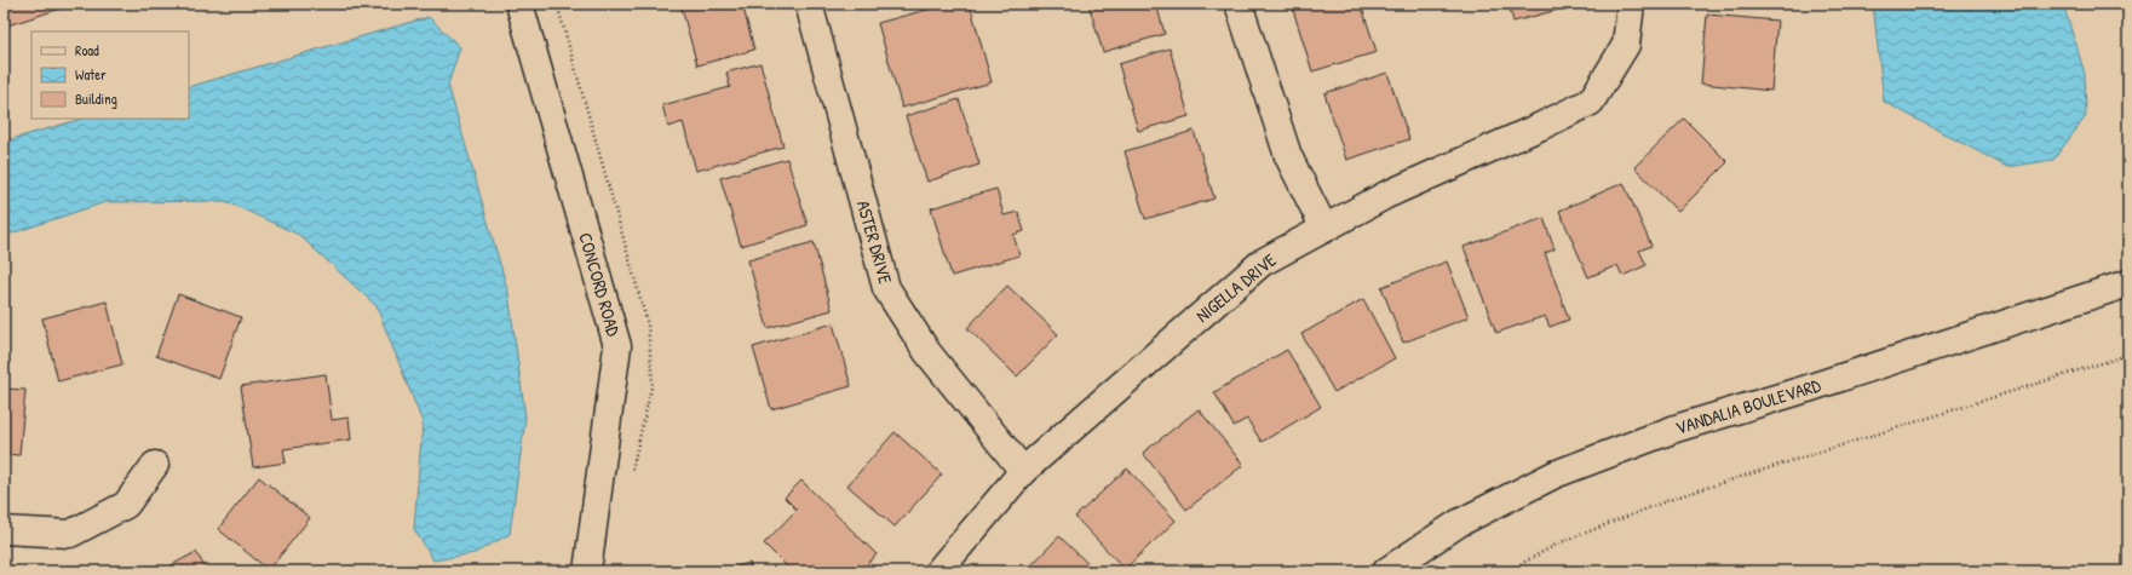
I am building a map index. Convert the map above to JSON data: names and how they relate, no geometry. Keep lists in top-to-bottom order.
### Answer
{
  "streets": {
    "street": [
      "ASTER DRIVE",
      "CONCORD ROAD",
      "NIGELLA DRIVE",
      "VANDALIA BOULEVARD"
    ]
  },
  "crossings": [
    ["ASTER DRIVE", "NIGELLA DRIVE"]
  ],
  "legend": ["Road", "Water", "Building"]
}
